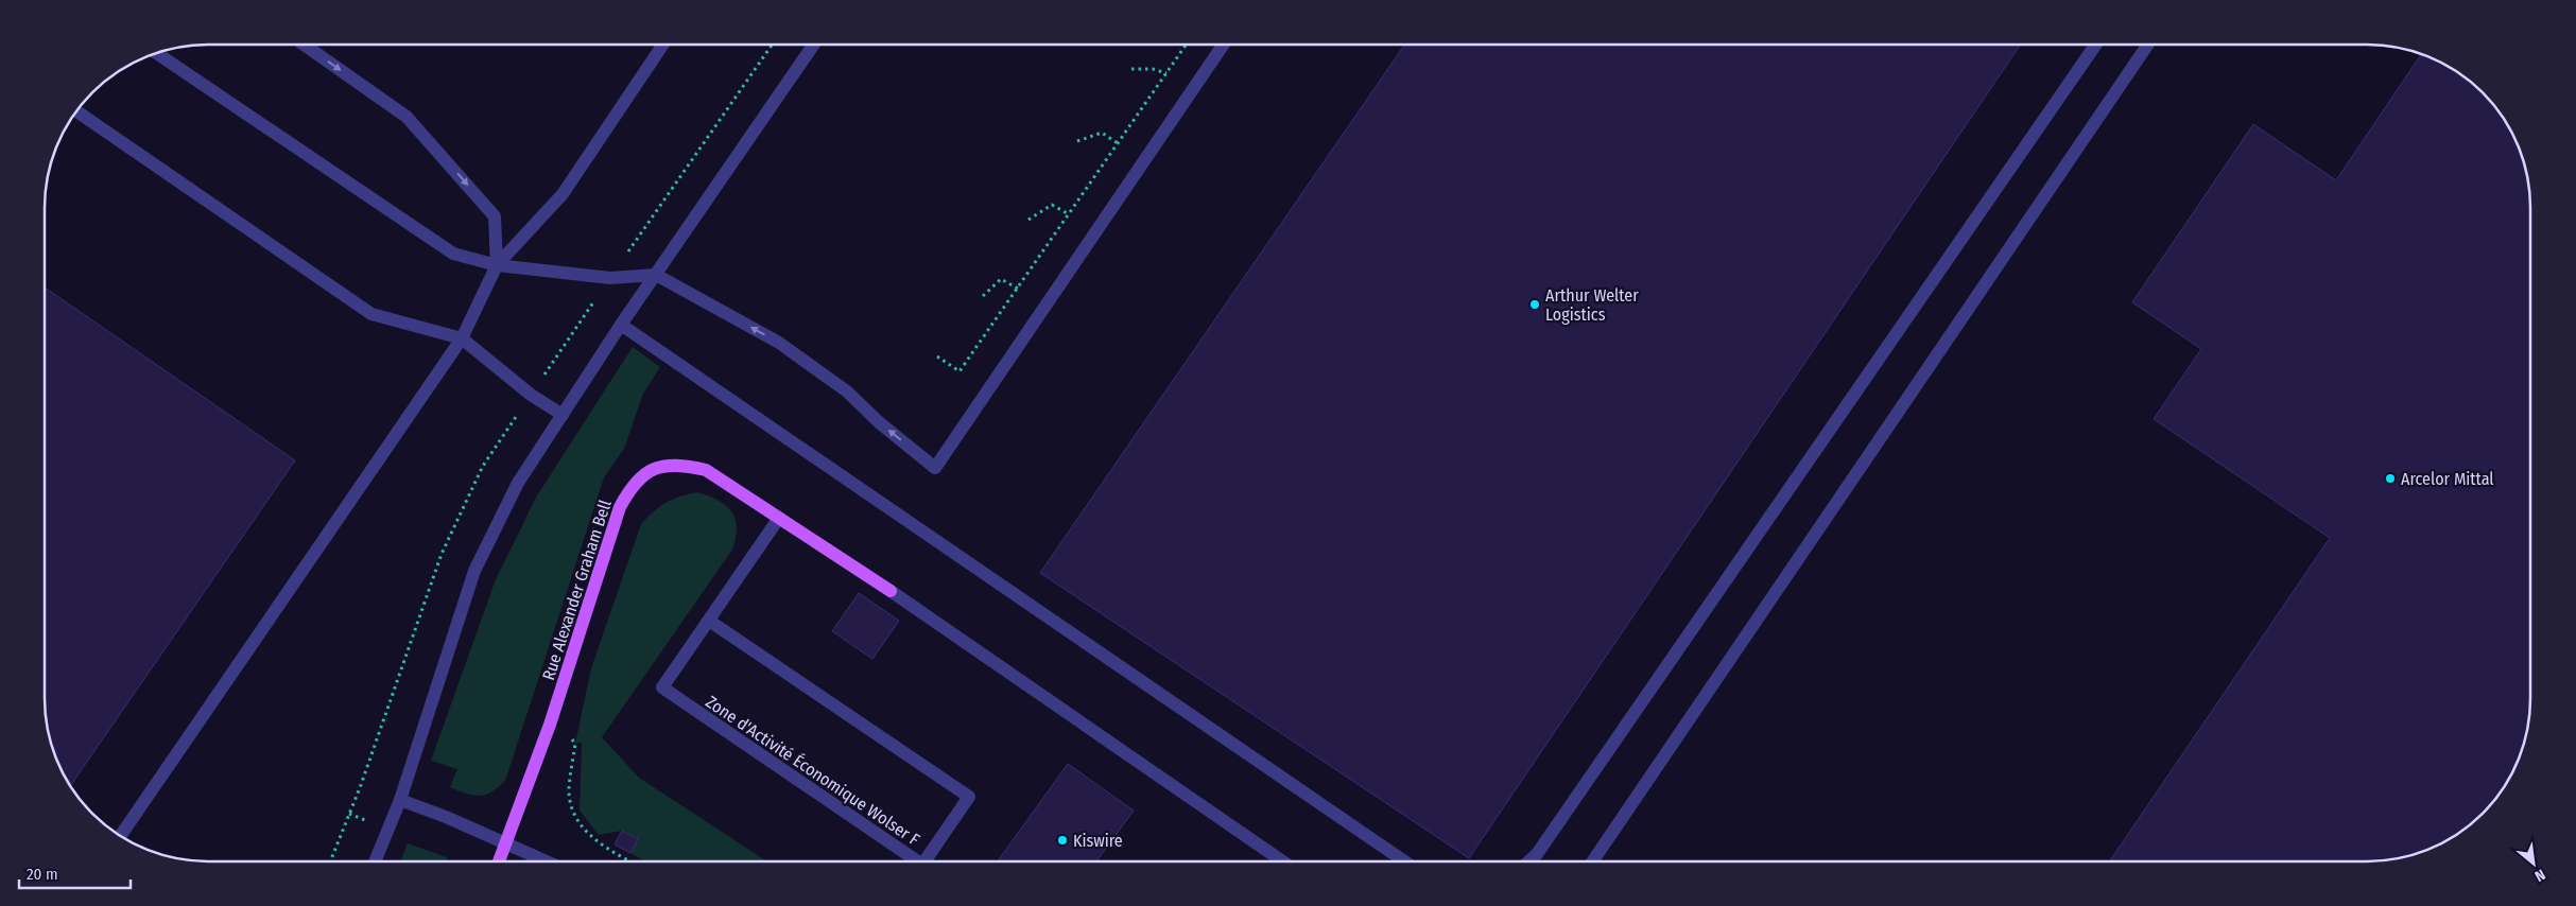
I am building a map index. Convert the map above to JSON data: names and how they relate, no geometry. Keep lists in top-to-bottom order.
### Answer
{
  "streets": {
    "main road": ["Rue Alexander Graham Bell"],
    "lane": ["Zone d'Activité Économique Wolser F"]
  },
  "crossings": [
    ["Rue Alexander Graham Bell", "Zone d'Activité Économique Wolser F"]
  ],
  "places": ["Arthur Welter Logistics", "Arcelor Mittal", "Kiswire"],
  "scale_bar": "20 m",
  "north": "bottom right"
}
